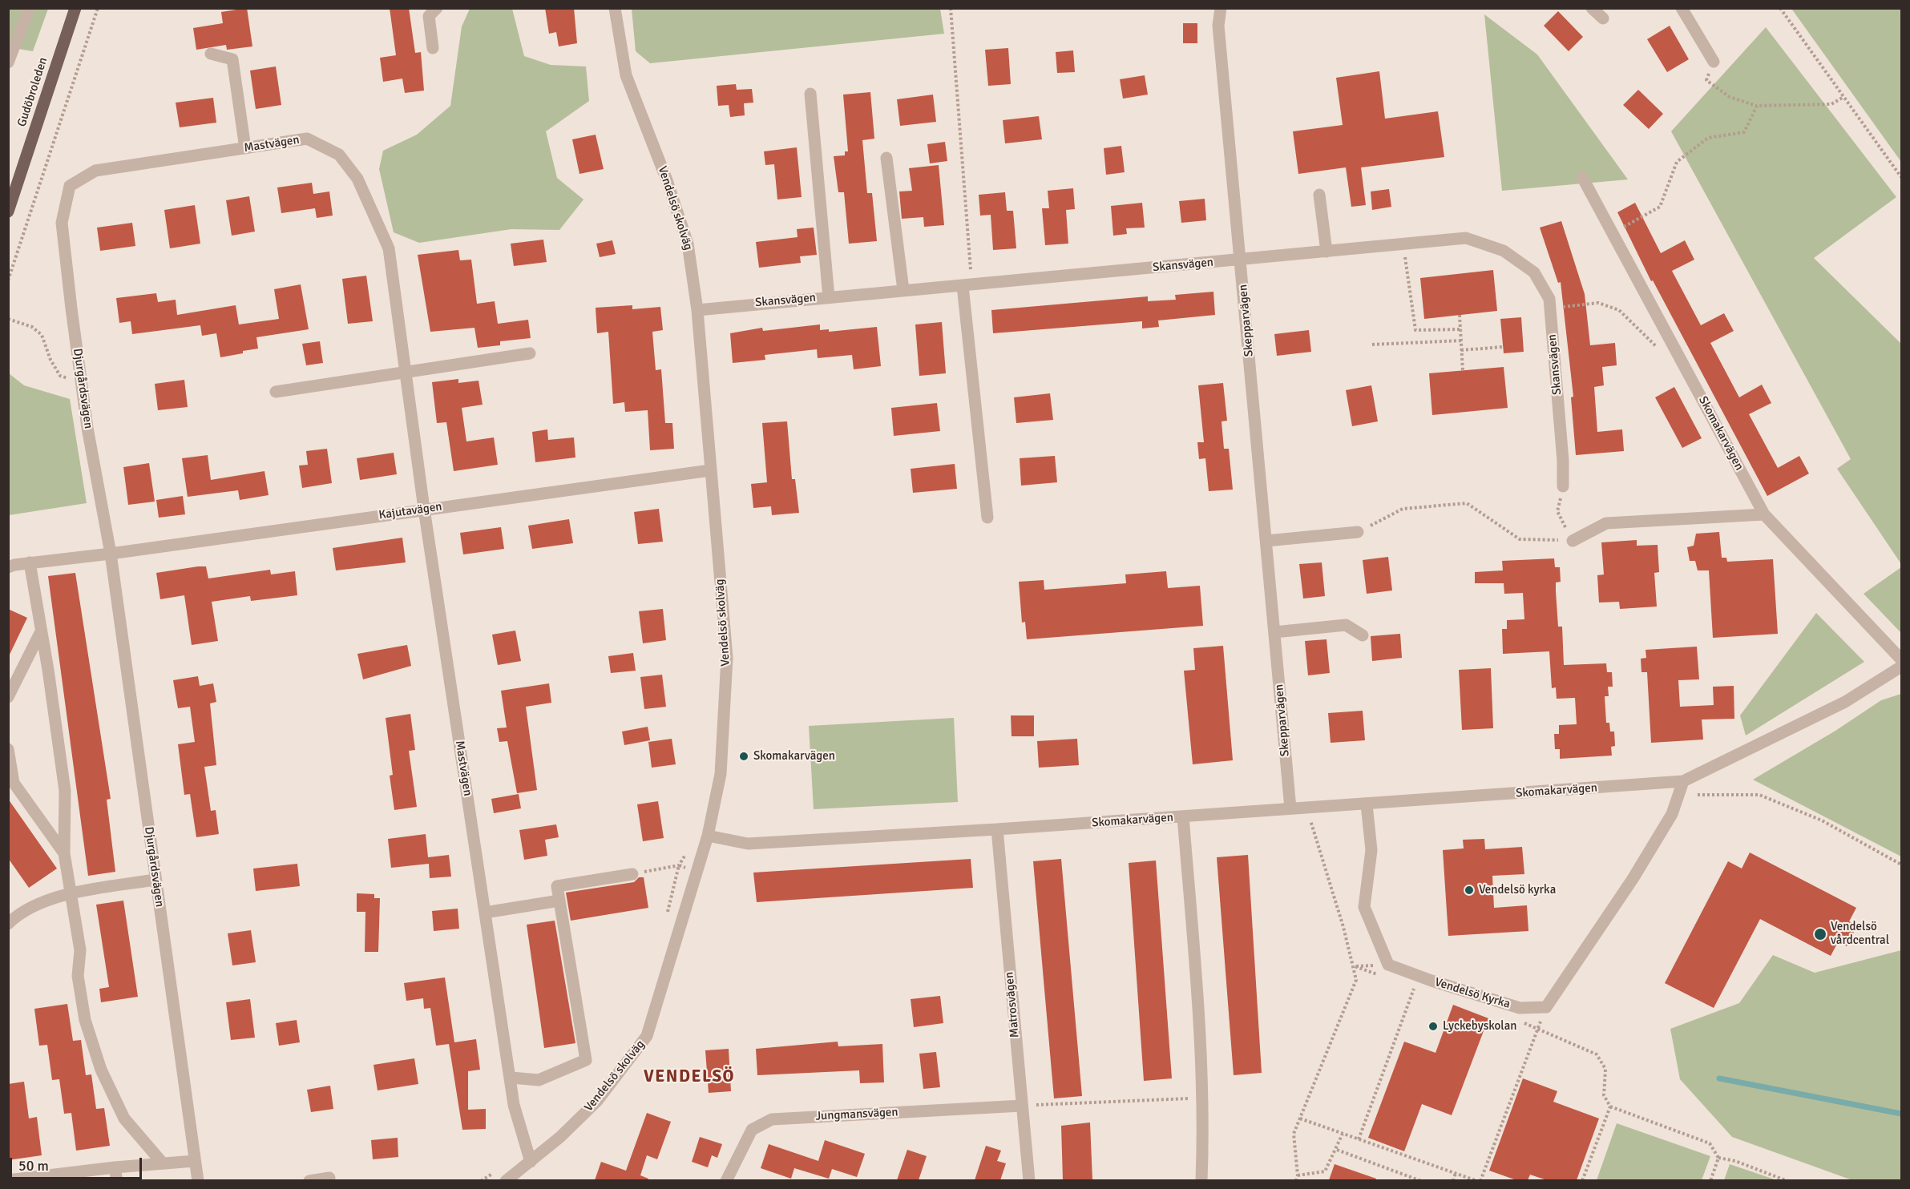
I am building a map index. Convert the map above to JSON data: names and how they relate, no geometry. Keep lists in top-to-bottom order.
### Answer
{
  "streets": {
    "main road": ["Gudöbroleden"],
    "street": [
      "Mastvägen",
      "Vendelsö skolväg",
      "Skansvägen",
      "Skepparvägen",
      "Djurgårdsvägen",
      "Skomakarvägen",
      "Kajutavägen",
      "Vendelsö Kyrka",
      "Matrosvägen",
      "Jungmansvägen"
    ]
  },
  "crossings": [
    ["Mastvägen", "Vendelsö skolväg"],
    ["Mastvägen", "Djurgårdsvägen"],
    ["Mastvägen", "Kajutavägen"],
    ["Vendelsö skolväg", "Skansvägen"],
    ["Vendelsö skolväg", "Skomakarvägen"],
    ["Vendelsö skolväg", "Kajutavägen"],
    ["Skansvägen", "Skepparvägen"],
    ["Skepparvägen", "Skomakarvägen"],
    ["Djurgårdsvägen", "Kajutavägen"],
    ["Skomakarvägen", "Vendelsö Kyrka"],
    ["Skomakarvägen", "Matrosvägen"],
    ["Matrosvägen", "Jungmansvägen"]
  ],
  "districts": ["VENDELSÖ"],
  "places": [
    "Skomakarvägen",
    "Vendelsö kyrka",
    "Vendelsö vårdcentral",
    "Lyckebyskolan"
  ],
  "scale_bar": "50 m"
}
